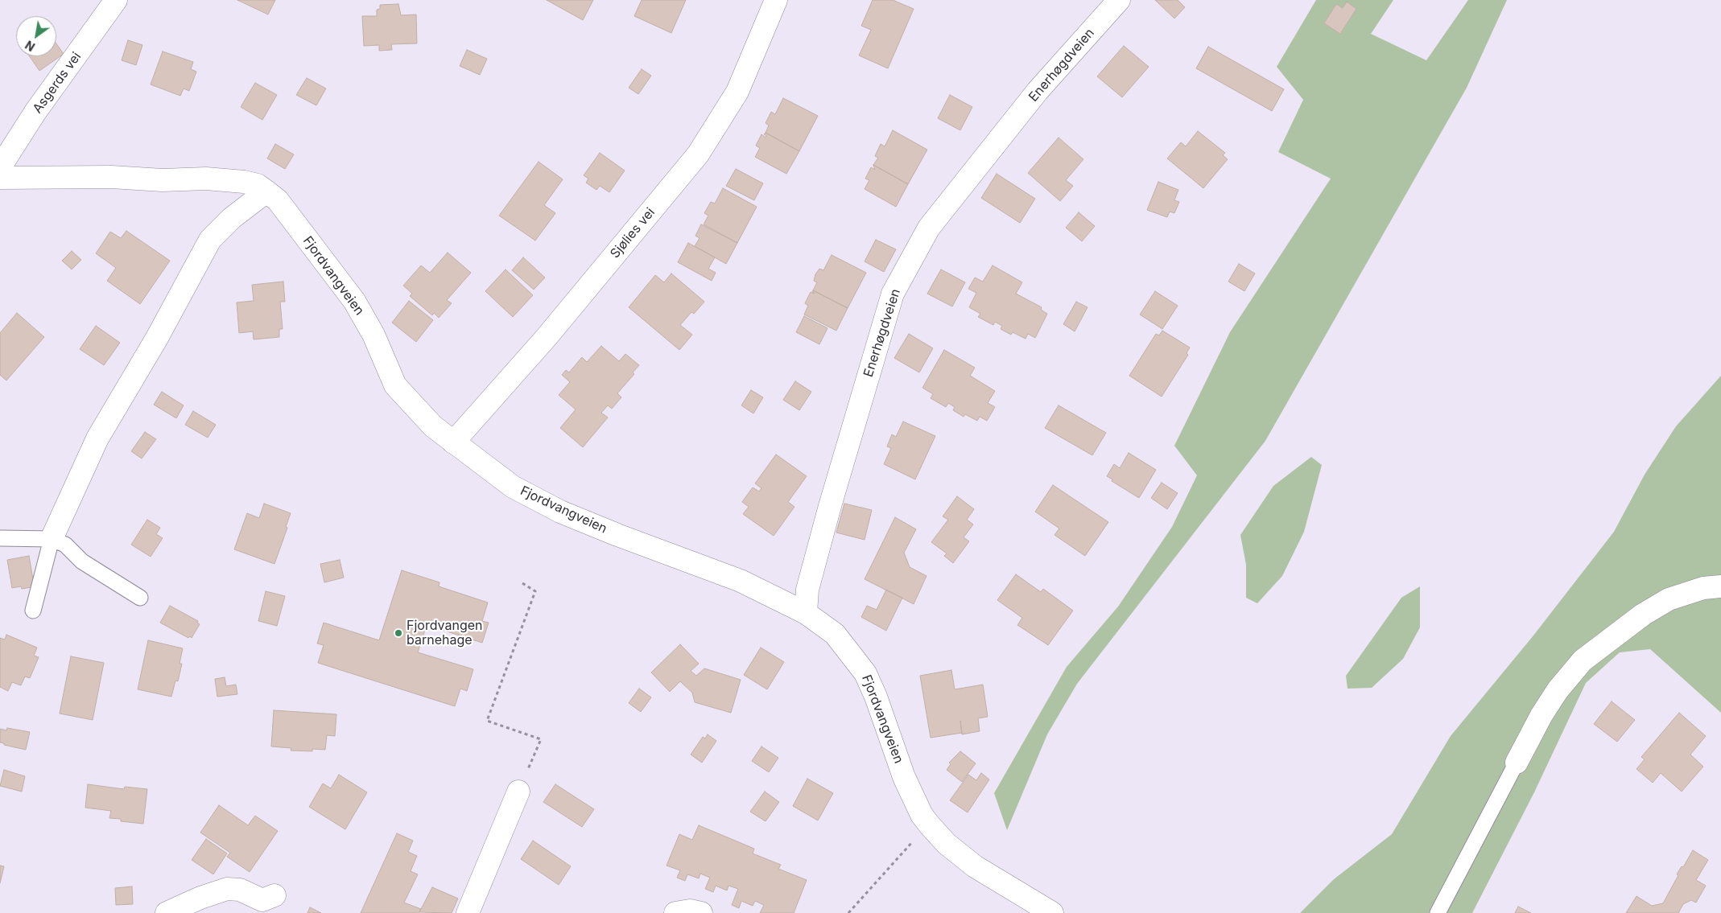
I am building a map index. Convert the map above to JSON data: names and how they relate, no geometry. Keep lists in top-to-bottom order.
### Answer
{
  "streets": {
    "street": [
      "Enerhøgdveien",
      "Asgerds vei",
      "Sjølies vei",
      "Fjordvangveien"
    ]
  },
  "crossings": [
    ["Enerhøgdveien", "Fjordvangveien"],
    ["Sjølies vei", "Fjordvangveien"]
  ],
  "places": ["Fjordvangen barnehage"],
  "north": "bottom left"
}
